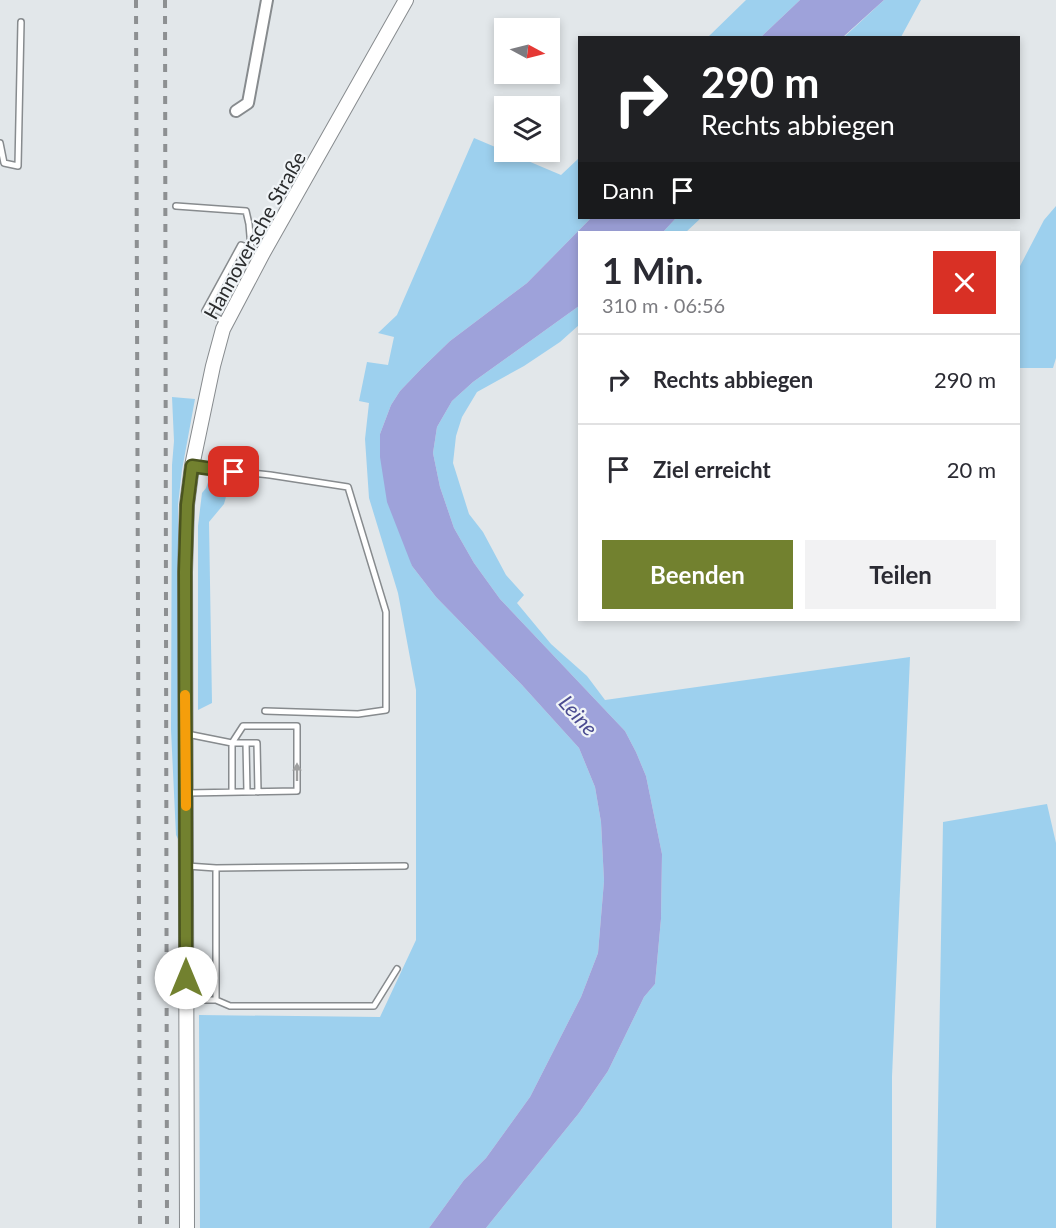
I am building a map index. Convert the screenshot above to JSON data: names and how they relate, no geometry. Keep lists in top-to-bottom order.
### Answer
{
  "streets": {
    "street": ["Hannoversche Straße"]
  },
  "water": ["Leine"],
  "north": "right",
  "page": {
    "turn": ["290 m", "Rechts abbiegen"],
    "then": "Dann",
    "heading": ["1 Min.", "310 m · 06:56"],
    "list": [
      {
        "name": "Rechts abbiegen",
        "value": "290 m"
      },
      {
        "name": "Ziel erreicht",
        "value": "20 m"
      }
    ],
    "buttons": ["Beenden", "Teilen"]
  }
}
